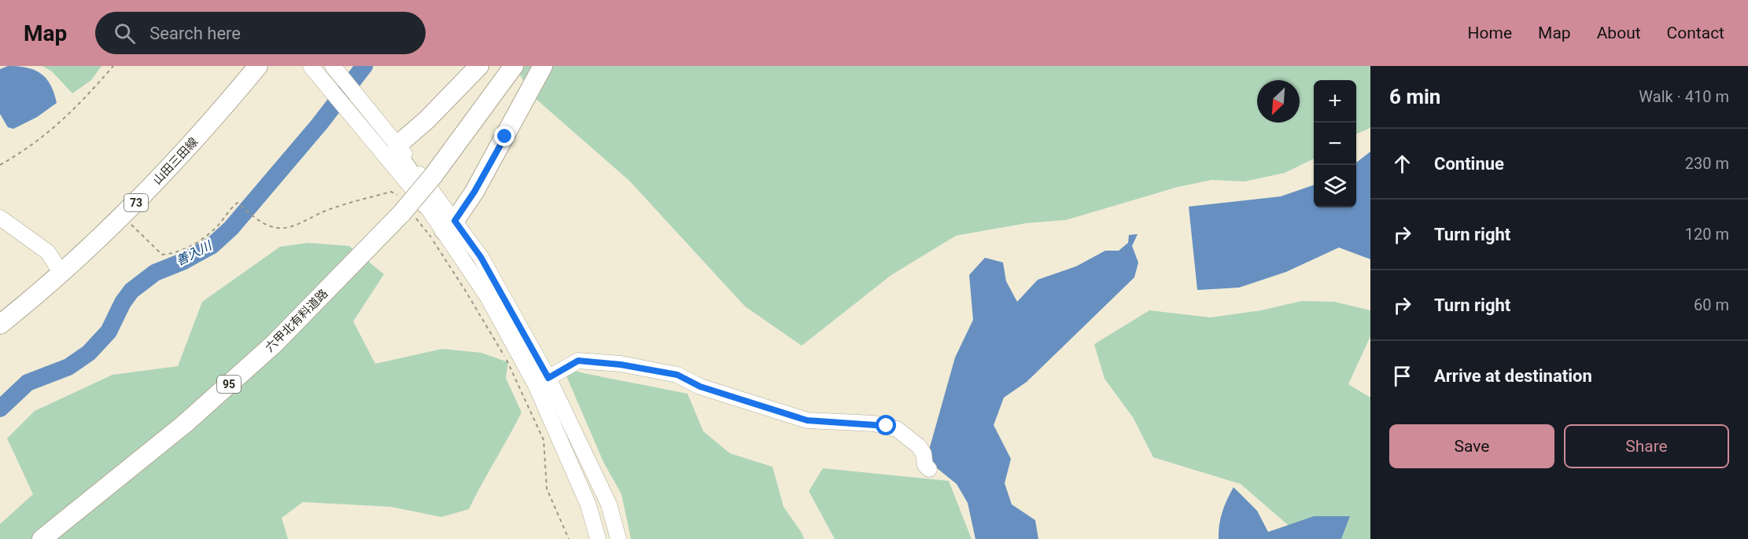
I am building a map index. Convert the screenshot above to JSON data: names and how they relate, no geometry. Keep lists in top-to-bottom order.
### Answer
{
  "streets": {
    "main road": [
      "山田三田線",
      "73",
      "六甲北有料道路",
      "95"
    ]
  },
  "water": ["善入川"],
  "north": "bottom left",
  "page": {
    "header": "Map",
    "search": "Search here",
    "nav": [
      "Home",
      "Map",
      "About",
      "Contact"
    ],
    "heading": ["6 min", "Walk · 410 m"],
    "map_buttons": ["+", "−"],
    "list": [
      ["Continue", "230 m"],
      ["Turn right", "120 m"],
      ["Turn right", "60 m"],
      "Arrive at destination"
    ],
    "buttons": ["Save", "Share"]
  }
}
